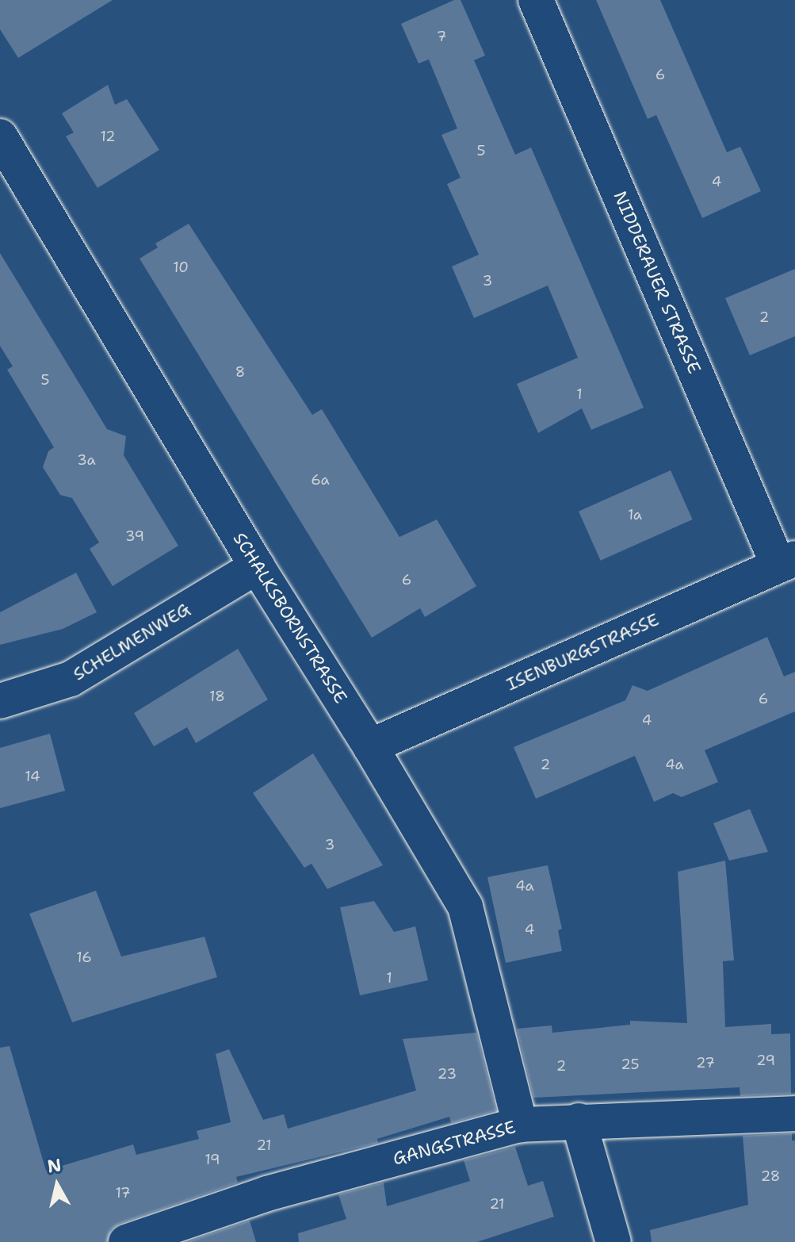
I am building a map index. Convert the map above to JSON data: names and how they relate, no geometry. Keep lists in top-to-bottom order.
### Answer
{
  "streets": {
    "street": [
      "NIDDERAUER STRASSE",
      "SCHALKSBORNSTRASSE",
      "SCHELMENWEG",
      "ISENBURGSTRASSE",
      "GANGSTRASSE"
    ]
  },
  "crossings": [
    ["NIDDERAUER STRASSE", "ISENBURGSTRASSE"],
    ["SCHALKSBORNSTRASSE", "SCHELMENWEG"],
    ["SCHALKSBORNSTRASSE", "ISENBURGSTRASSE"],
    ["SCHALKSBORNSTRASSE", "GANGSTRASSE"]
  ],
  "house_numbers": [
    "7",
    "6",
    "12",
    "5",
    "4",
    "10",
    "3",
    "2",
    "8",
    "5",
    "1",
    "3a",
    "6a",
    "1a",
    "39",
    "6",
    "18",
    "6",
    "4",
    "2",
    "4a",
    "14",
    "3",
    "4a",
    "4",
    "16",
    "1",
    "29",
    "27",
    "25",
    "2",
    "23",
    "21",
    "19",
    "28",
    "17",
    "21"
  ],
  "north": "top"
}
